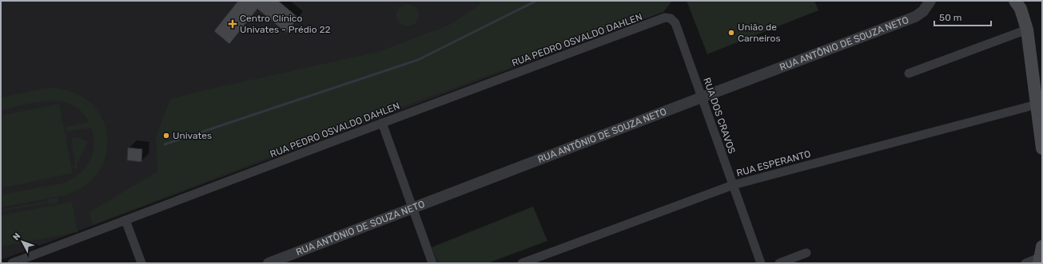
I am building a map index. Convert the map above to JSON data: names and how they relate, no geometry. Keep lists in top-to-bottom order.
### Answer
{
  "streets": {
    "street": [
      "RUA PEDRO OSVALDO DAHLEN",
      "RUA ANTÔNIO DE SOUZA NETO",
      "RUA DOS CRAVOS",
      "RUA ESPERANTO"
    ]
  },
  "crossings": [
    ["RUA PEDRO OSVALDO DAHLEN", "RUA DOS CRAVOS"],
    ["RUA ANTÔNIO DE SOUZA NETO", "RUA DOS CRAVOS"],
    ["RUA DOS CRAVOS", "RUA ESPERANTO"]
  ],
  "places": {
    "health": ["Centro Clínico Univates - Prédio 22"],
    "other": ["União de Carneiros", "Univates"]
  },
  "scale_bar": "50 m",
  "north": "top left"
}
